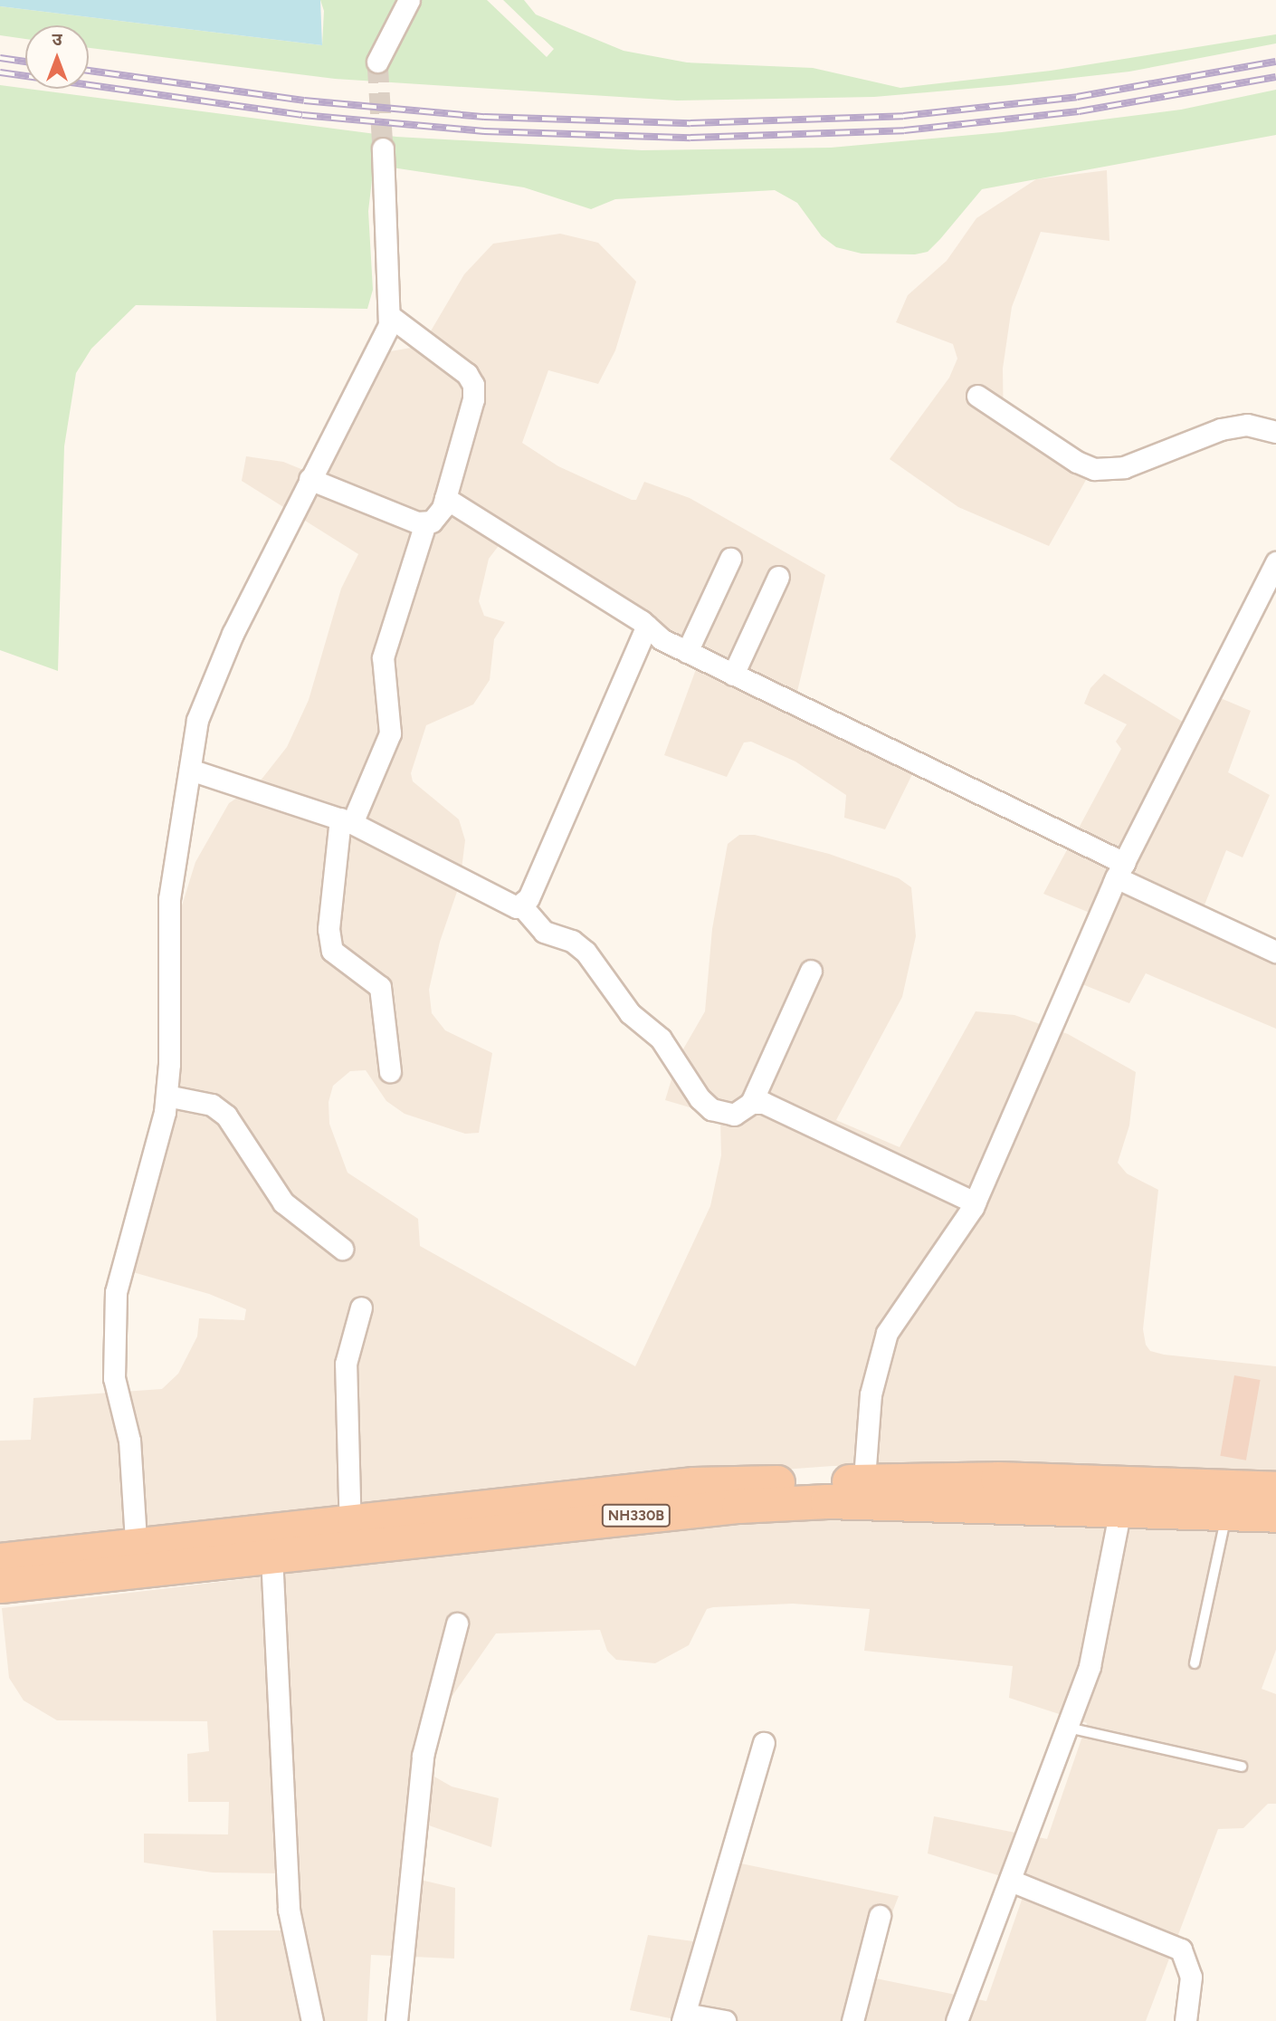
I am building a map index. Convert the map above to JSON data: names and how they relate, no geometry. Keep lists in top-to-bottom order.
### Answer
{
  "streets": {
    "highway": ["NH330B"]
  },
  "north": "top"
}
